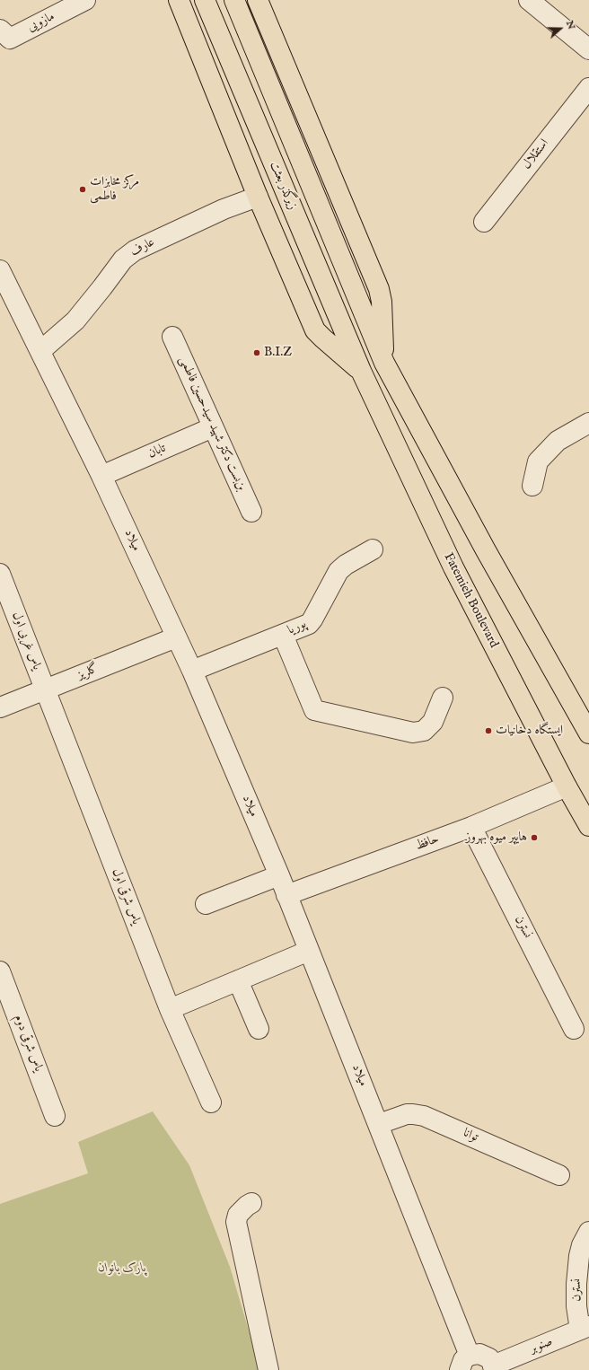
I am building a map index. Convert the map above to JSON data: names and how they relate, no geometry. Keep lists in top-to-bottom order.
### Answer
{
  "streets": {
    "highway": ["زیرگذر بعثت", "Fatemieh Boulevard"],
    "street": [
      "مازویی",
      "استقلال",
      "عارف",
      "بن‌بست دکتر شهید سیدحسین فاطمی",
      "تابان",
      "میلاد",
      "پوریا",
      "یاس غربی اول",
      "گلریز",
      "حافظ",
      "یاس شرقی اول",
      "نسترن",
      "یاس شرقی دوم",
      "توانا",
      "صنوبر"
    ]
  },
  "crossings": [
    ["زیرگذر بعثت", "Fatemieh Boulevard"],
    ["عارف", "میلاد"],
    ["بن‌بست دکتر شهید سیدحسین فاطمی", "تابان"],
    ["تابان", "میلاد"],
    ["میلاد", "پوریا"],
    ["میلاد", "گلریز"],
    ["میلاد", "حافظ"],
    ["میلاد", "توانا"],
    ["Fatemieh Boulevard", "حافظ"],
    ["یاس غربی اول", "گلریز"],
    ["یاس غربی اول", "یاس شرقی اول"],
    ["گلریز", "یاس شرقی اول"],
    ["حافظ", "نسترن"],
    ["نسترن", "صنوبر"]
  ],
  "parks": ["پارک بانوان"],
  "places": [
    "مرکز مخابزات فاطمی",
    "B.I.Z",
    "ایستگاه دخانیات",
    "هایپر میوه بهروز"
  ],
  "north": "right"
}
